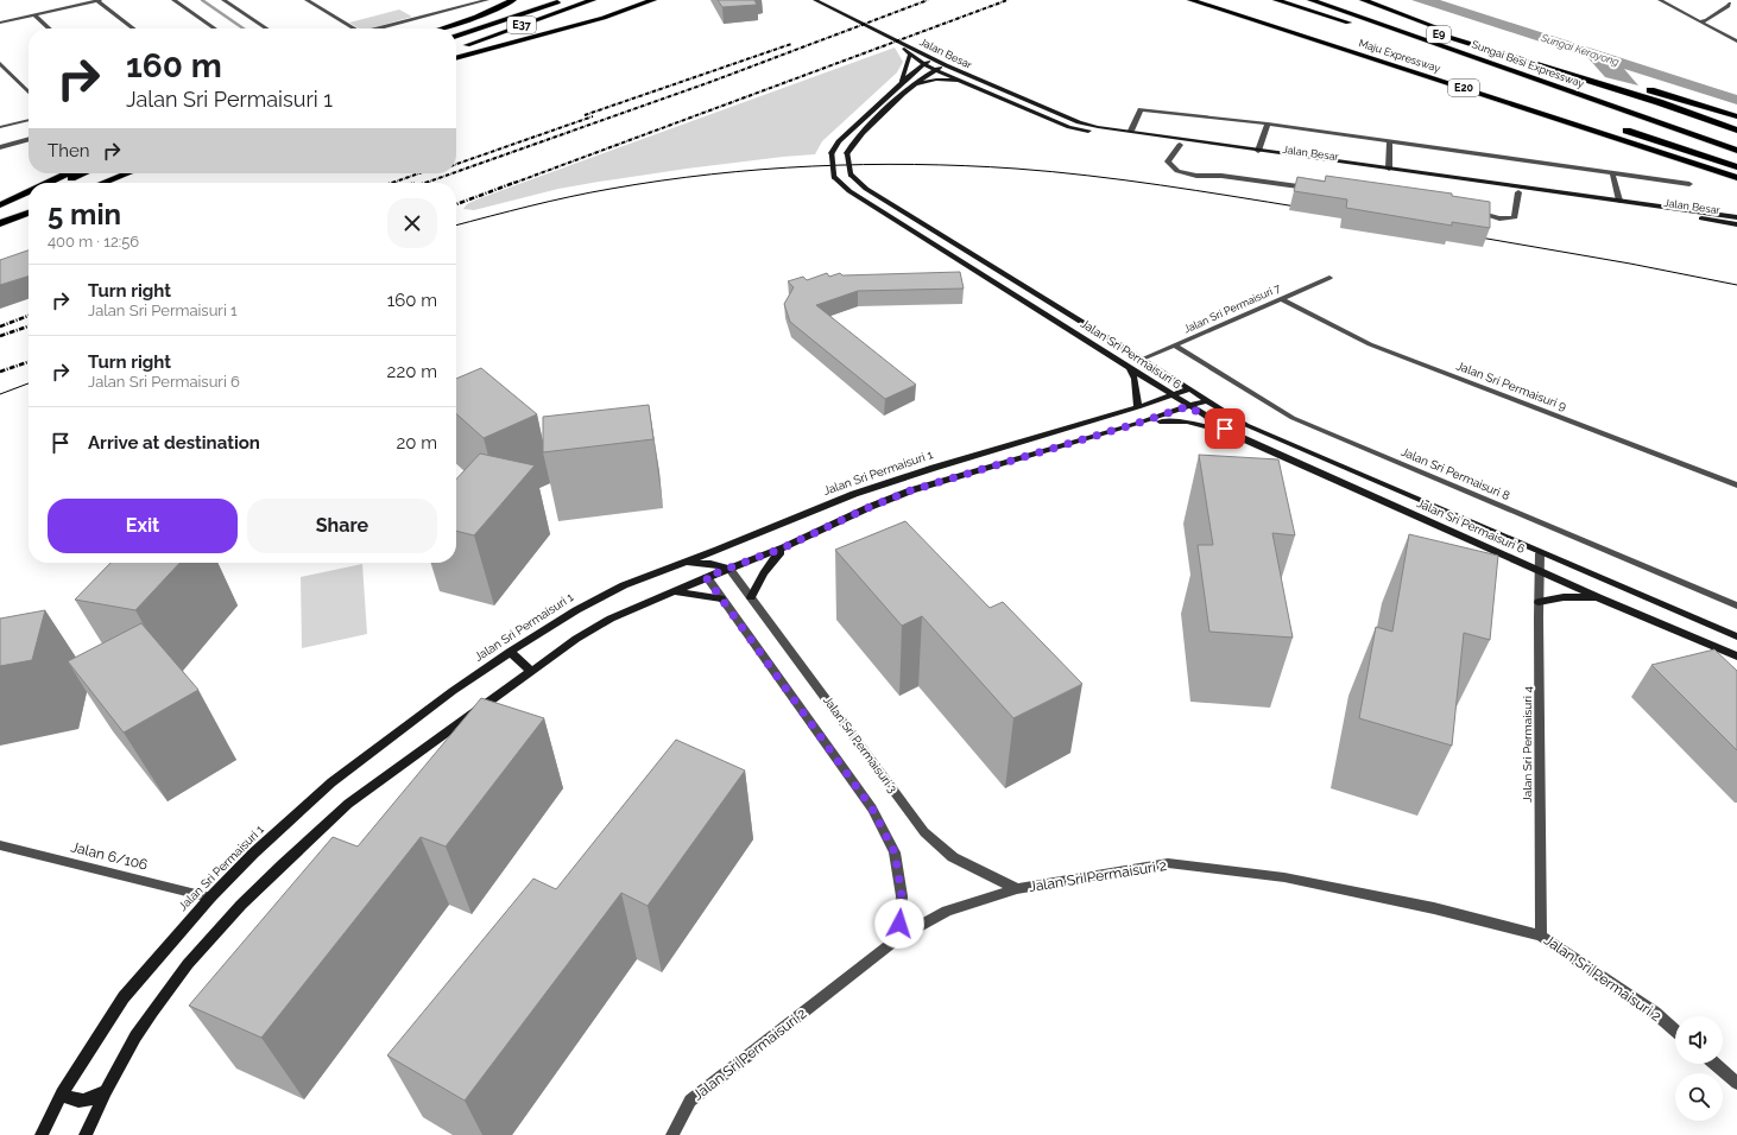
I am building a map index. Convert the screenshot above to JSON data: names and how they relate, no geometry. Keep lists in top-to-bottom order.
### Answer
{
  "streets": {
    "highway": [
      "E37",
      "E9",
      "Maju Expressway",
      "Sungai Besi Expressway",
      "E20"
    ],
    "street": [
      "Jalan Besar",
      "Jalan Sri Permaisuri 7",
      "Jalan Sri Permaisuri 6",
      "Jalan Sri Permaisuri 9",
      "Jalan Sri Permaisuri 1",
      "Jalan Sri Permaisuri 8",
      "Jalan Sri Permaisuri 3",
      "Jalan Sri Permaisuri 4",
      "Jalan 6/106",
      "Jalan Sri Permaisuri 2"
    ]
  },
  "crossings": [
    ["Jalan Besar", "Jalan Sri Permaisuri 6"],
    ["Jalan Sri Permaisuri 7", "Jalan Sri Permaisuri 6"],
    ["Jalan Sri Permaisuri 7", "Jalan Sri Permaisuri 9"],
    ["Jalan Sri Permaisuri 7", "Jalan Sri Permaisuri 8"],
    ["Jalan Sri Permaisuri 6", "Jalan Sri Permaisuri 1"],
    ["Jalan Sri Permaisuri 6", "Jalan Sri Permaisuri 4"],
    ["Jalan Sri Permaisuri 1", "Jalan 6/106"],
    ["Jalan Sri Permaisuri 3", "Jalan Sri Permaisuri 2"],
    ["Jalan Sri Permaisuri 4", "Jalan Sri Permaisuri 2"]
  ],
  "water": ["Sungai Kerayong"],
  "page": {
    "turn": ["160 m", "Jalan Sri Permaisuri 1"],
    "then": "Then",
    "heading": ["5 min", "400 m · 12:56"],
    "list": [
      {
        "name": "Turn right",
        "note": "Jalan Sri Permaisuri 1",
        "value": "160 m"
      },
      {
        "name": "Turn right",
        "note": "Jalan Sri Permaisuri 6",
        "value": "220 m"
      },
      {
        "name": "Arrive at destination",
        "value": "20 m"
      }
    ],
    "buttons": ["Exit", "Share"]
  }
}
